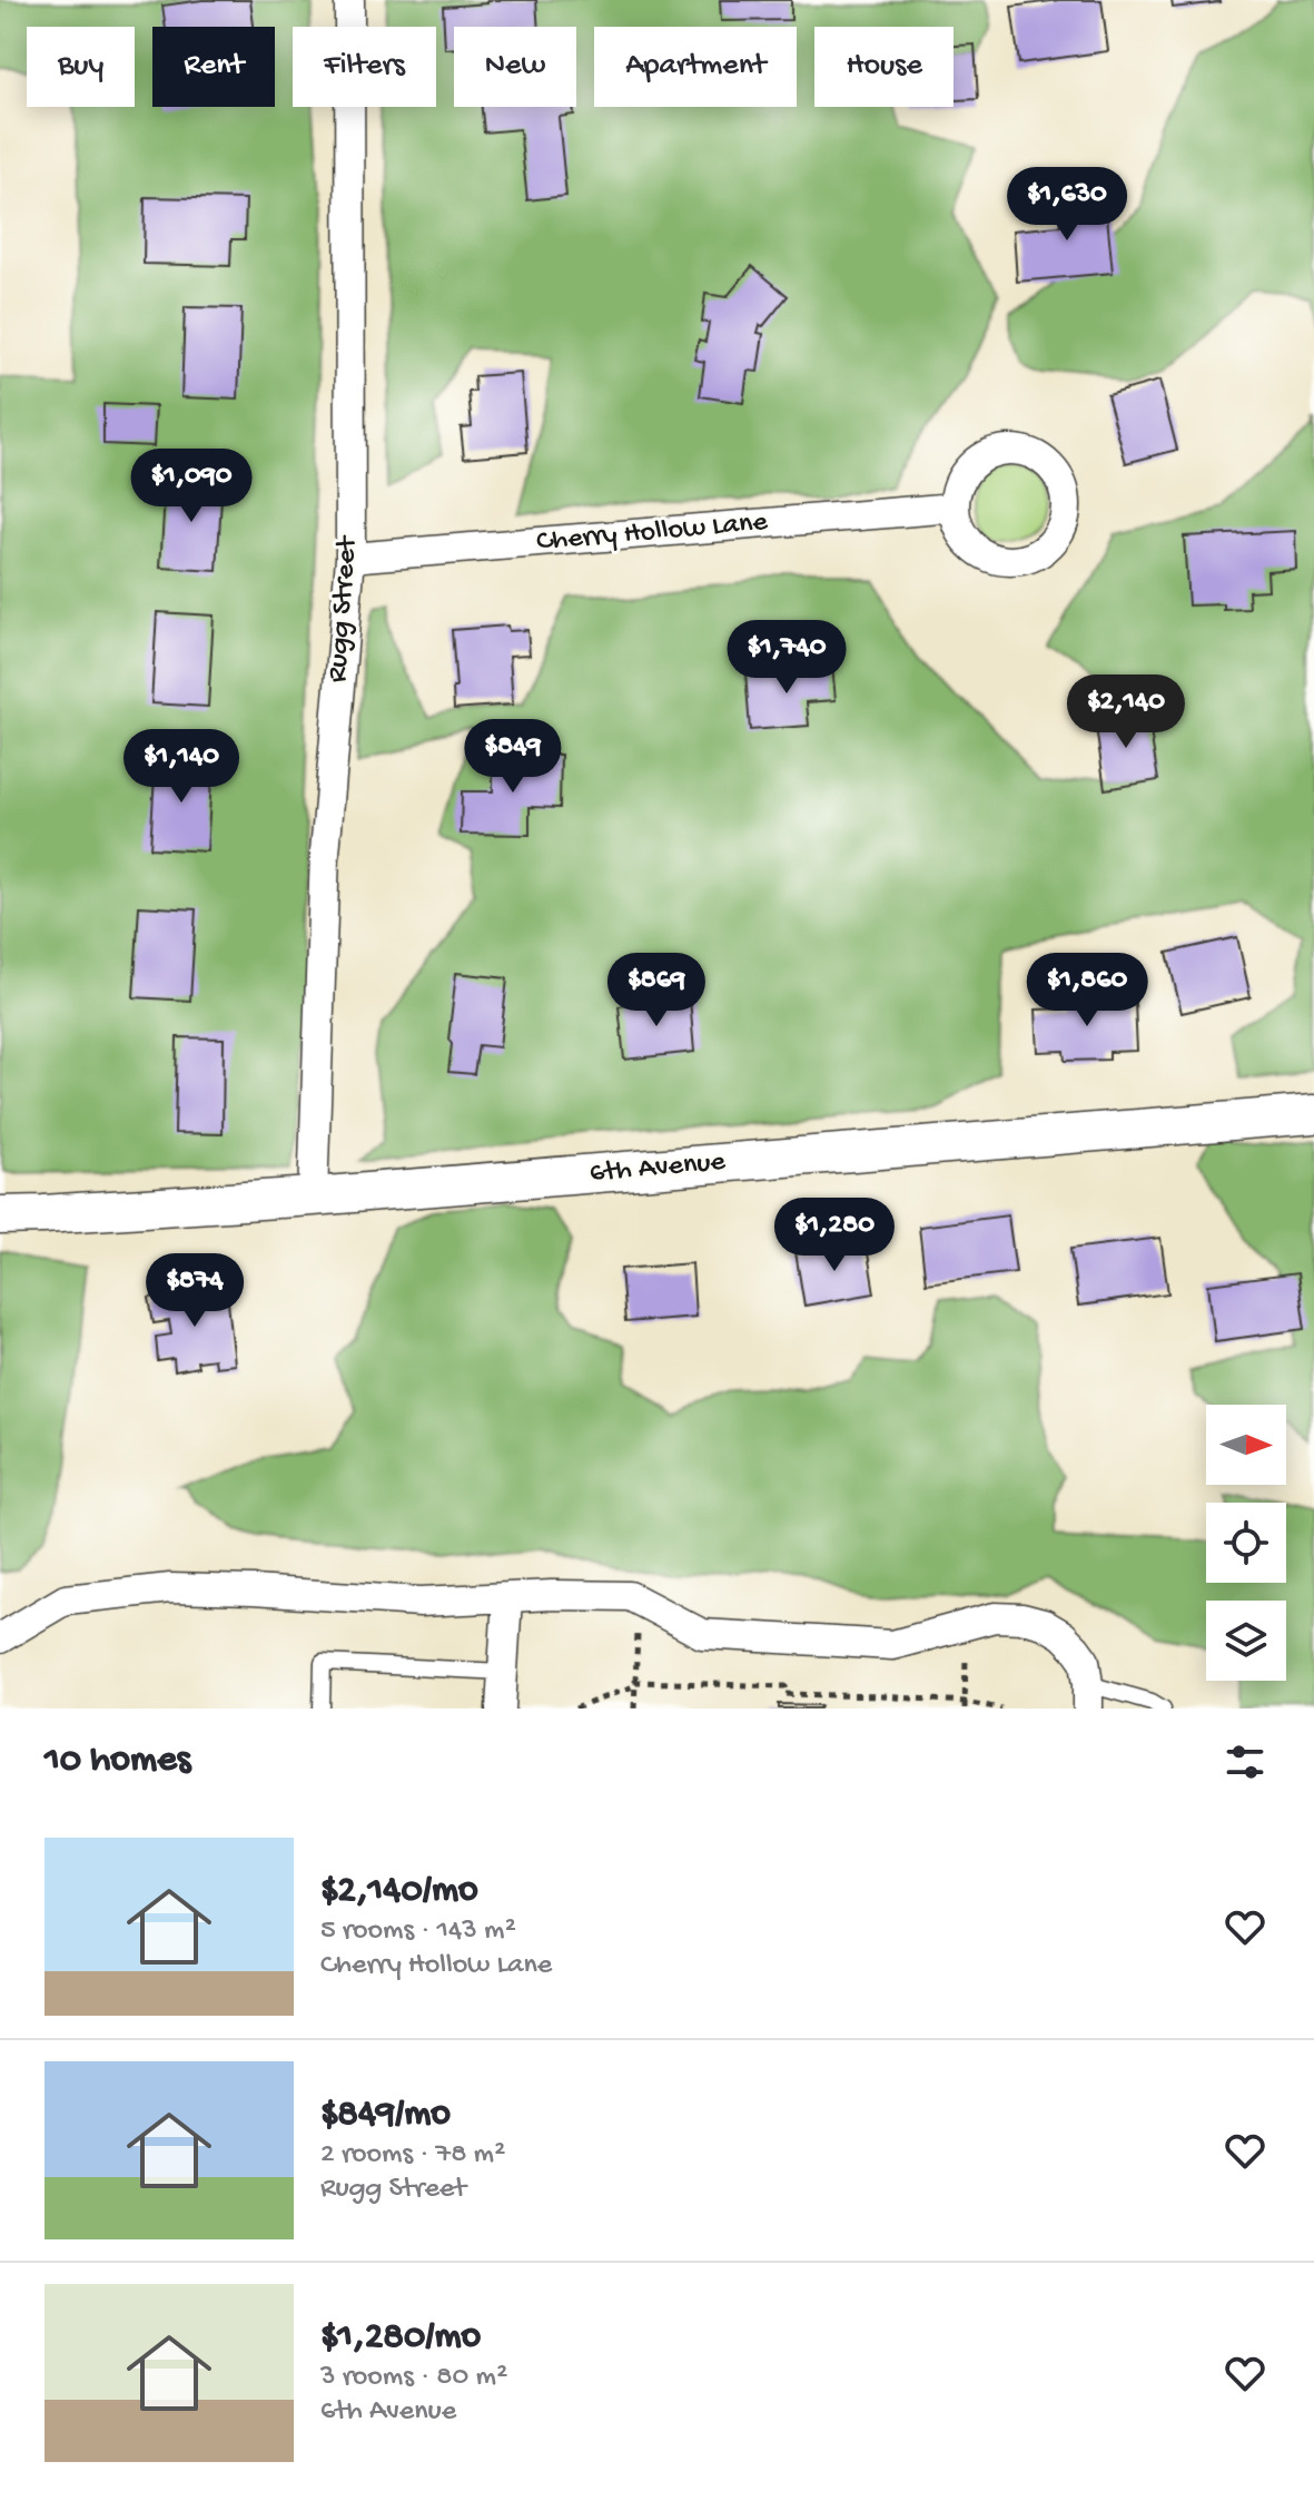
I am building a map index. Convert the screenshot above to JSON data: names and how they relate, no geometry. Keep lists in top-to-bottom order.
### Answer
{
  "streets": {
    "street": ["Cherry Hollow Lane", "Rugg Street", "6th Avenue"]
  },
  "crossings": [
    ["Cherry Hollow Lane", "Rugg Street"],
    ["Rugg Street", "6th Avenue"]
  ],
  "north": "right",
  "page": {
    "chip": [
      "Buy",
      "Rent",
      "Filters",
      "New",
      "Apartment",
      "House"
    ],
    "price": [
      "$1,630",
      "$1,090",
      "$1,740",
      "$2,140",
      "$849",
      "$1,140",
      "$869",
      "$1,860",
      "$1,280",
      "$874"
    ],
    "heading": "10 homes",
    "list": [
      {
        "name": "$2,140/mo",
        "note": "5 rooms · 143 m² · Cherry Hollow Lane"
      },
      {
        "name": "$849/mo",
        "note": "2 rooms · 78 m² · Rugg Street"
      },
      {
        "name": "$1,280/mo",
        "note": "3 rooms · 80 m² · 6th Avenue"
      }
    ]
  }
}
